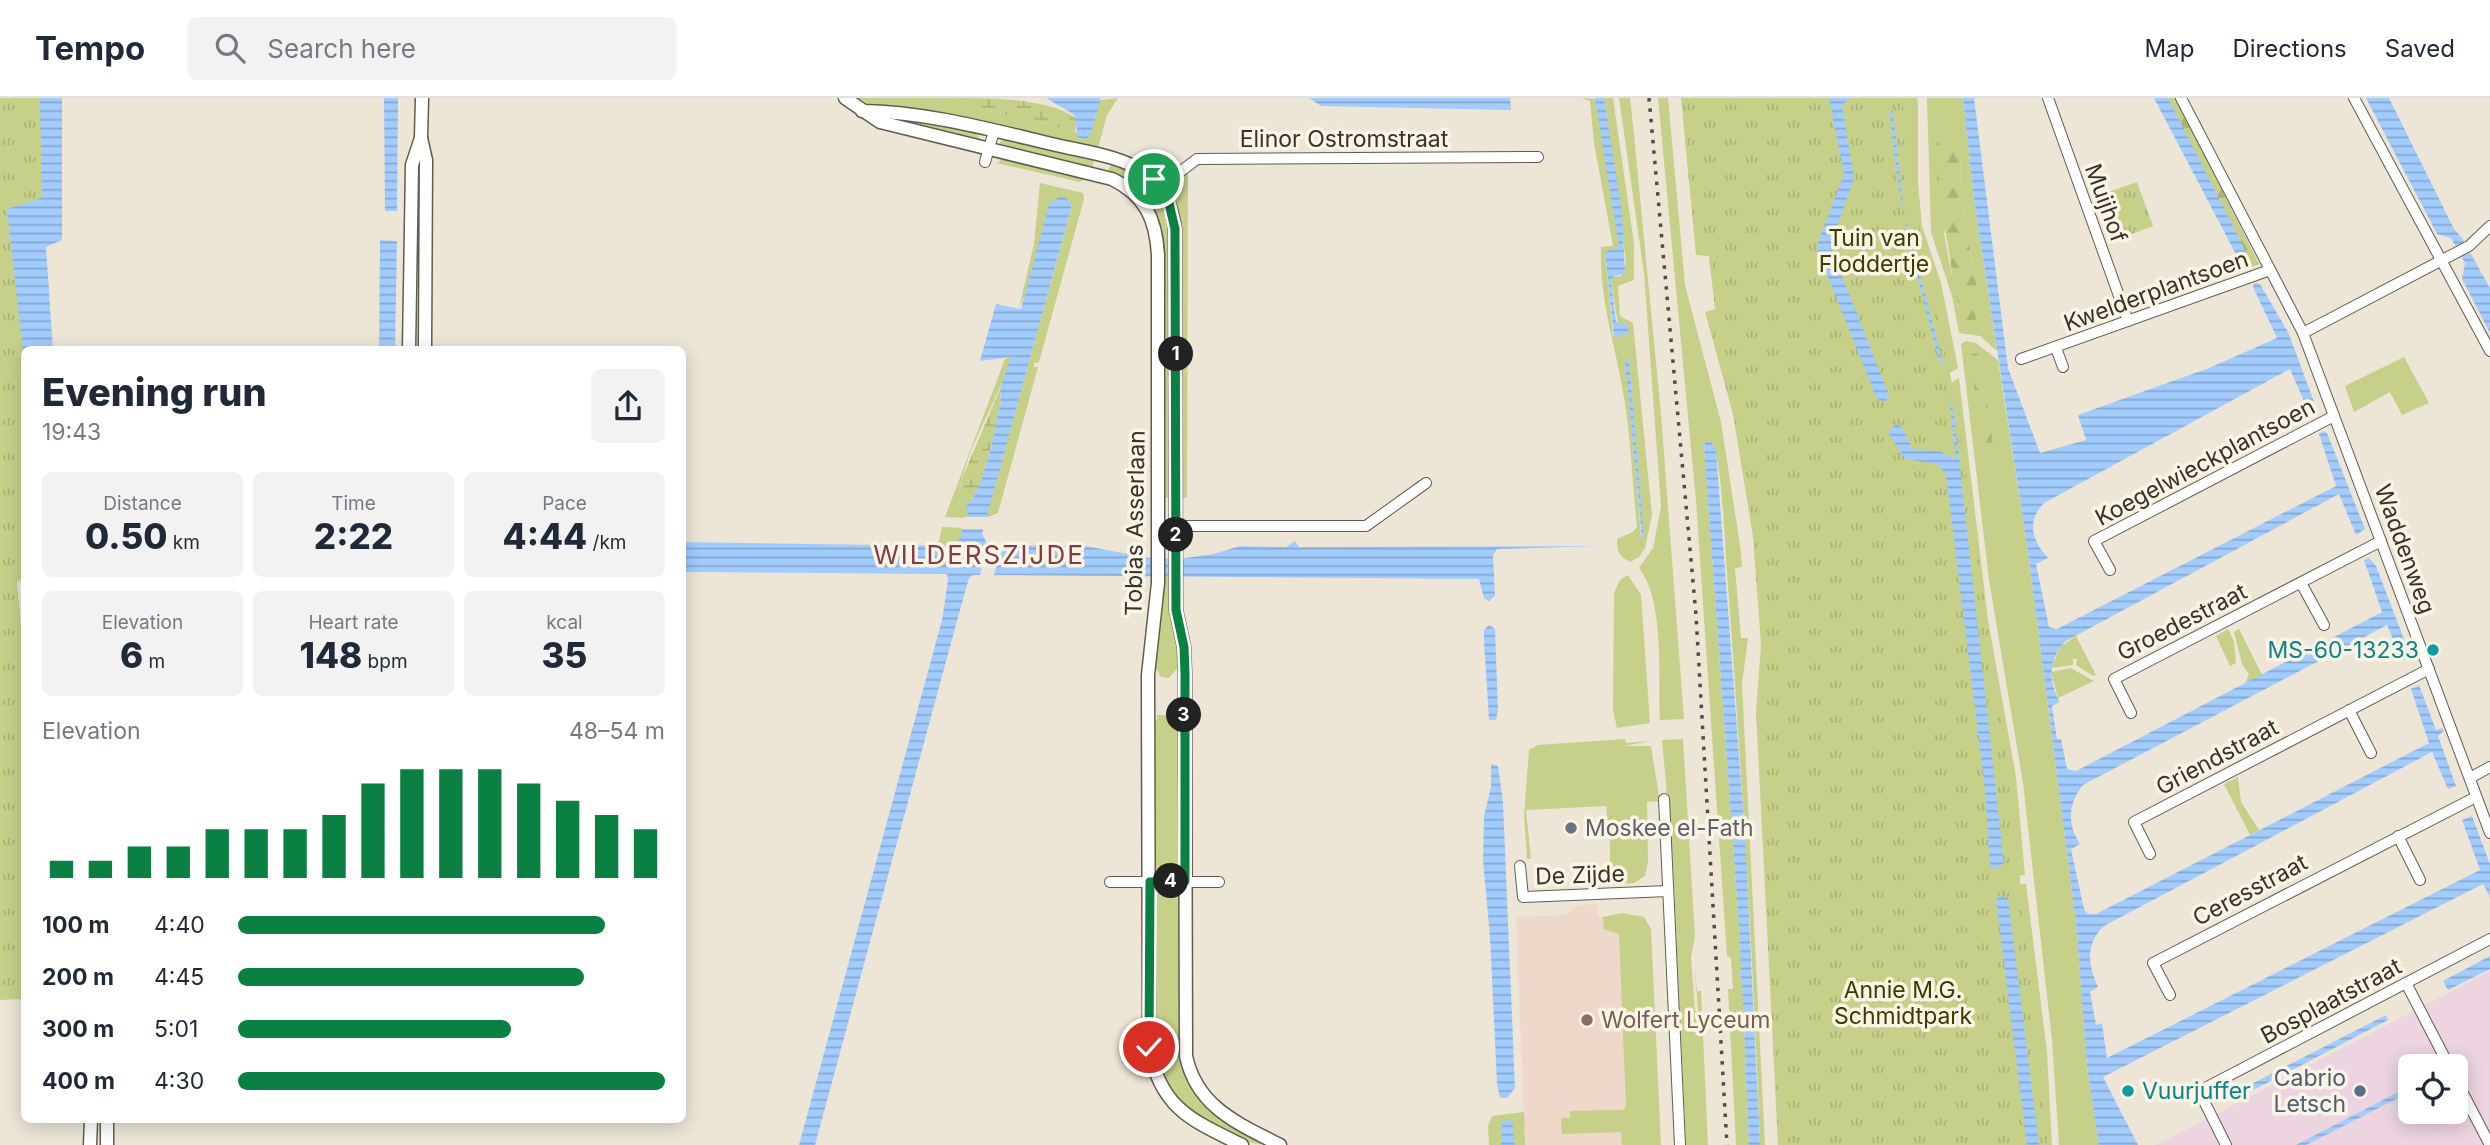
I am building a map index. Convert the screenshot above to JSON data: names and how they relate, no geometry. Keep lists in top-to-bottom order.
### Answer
{
  "streets": {
    "street": [
      "Elinor Ostromstraat",
      "Muijhof",
      "Kwelderplantsoen",
      "Koegelwieckplantsoen",
      "Tobias Asserlaan",
      "Waddenweg",
      "Groedestraat",
      "Griendstraat",
      "De Zijde",
      "Ceresstraat",
      "Bosplaatstraat"
    ]
  },
  "crossings": [
    ["Elinor Ostromstraat", "Tobias Asserlaan"],
    ["Muijhof", "Kwelderplantsoen"],
    ["Kwelderplantsoen", "Waddenweg"],
    ["Koegelwieckplantsoen", "Waddenweg"],
    ["Waddenweg", "Groedestraat"],
    ["Waddenweg", "Griendstraat"],
    ["Waddenweg", "Ceresstraat"]
  ],
  "districts": ["WILDERSZIJDE"],
  "parks": ["Tuin van Floddertje", "Annie M.G. Schmidtpark"],
  "places": [
    "MS-60-13233",
    "Moskee el-Fath",
    "Wolfert Lyceum",
    "Vuurjuffer",
    "Cabrio Letsch"
  ],
  "page": {
    "header": "Tempo",
    "search": "Search here",
    "nav": ["Map", "Directions", "Saved"],
    "pins": [
      "1",
      "2",
      "3",
      "4"
    ],
    "heading": ["Evening run", "19:43"],
    "stats": [
      ["Distance", "0.50 km"],
      ["Time", "2:22"],
      ["Pace", "4:44 /km"],
      ["Elevation", "6 m"],
      ["Heart rate", "148 bpm"],
      ["kcal", "35"]
    ],
    "chart": ["Elevation", "48–54 m"],
    "list": [
      {
        "name": "100 m",
        "note": "4:40"
      },
      {
        "name": "200 m",
        "note": "4:45"
      },
      {
        "name": "300 m",
        "note": "5:01"
      },
      {
        "name": "400 m",
        "note": "4:30"
      }
    ]
  }
}
